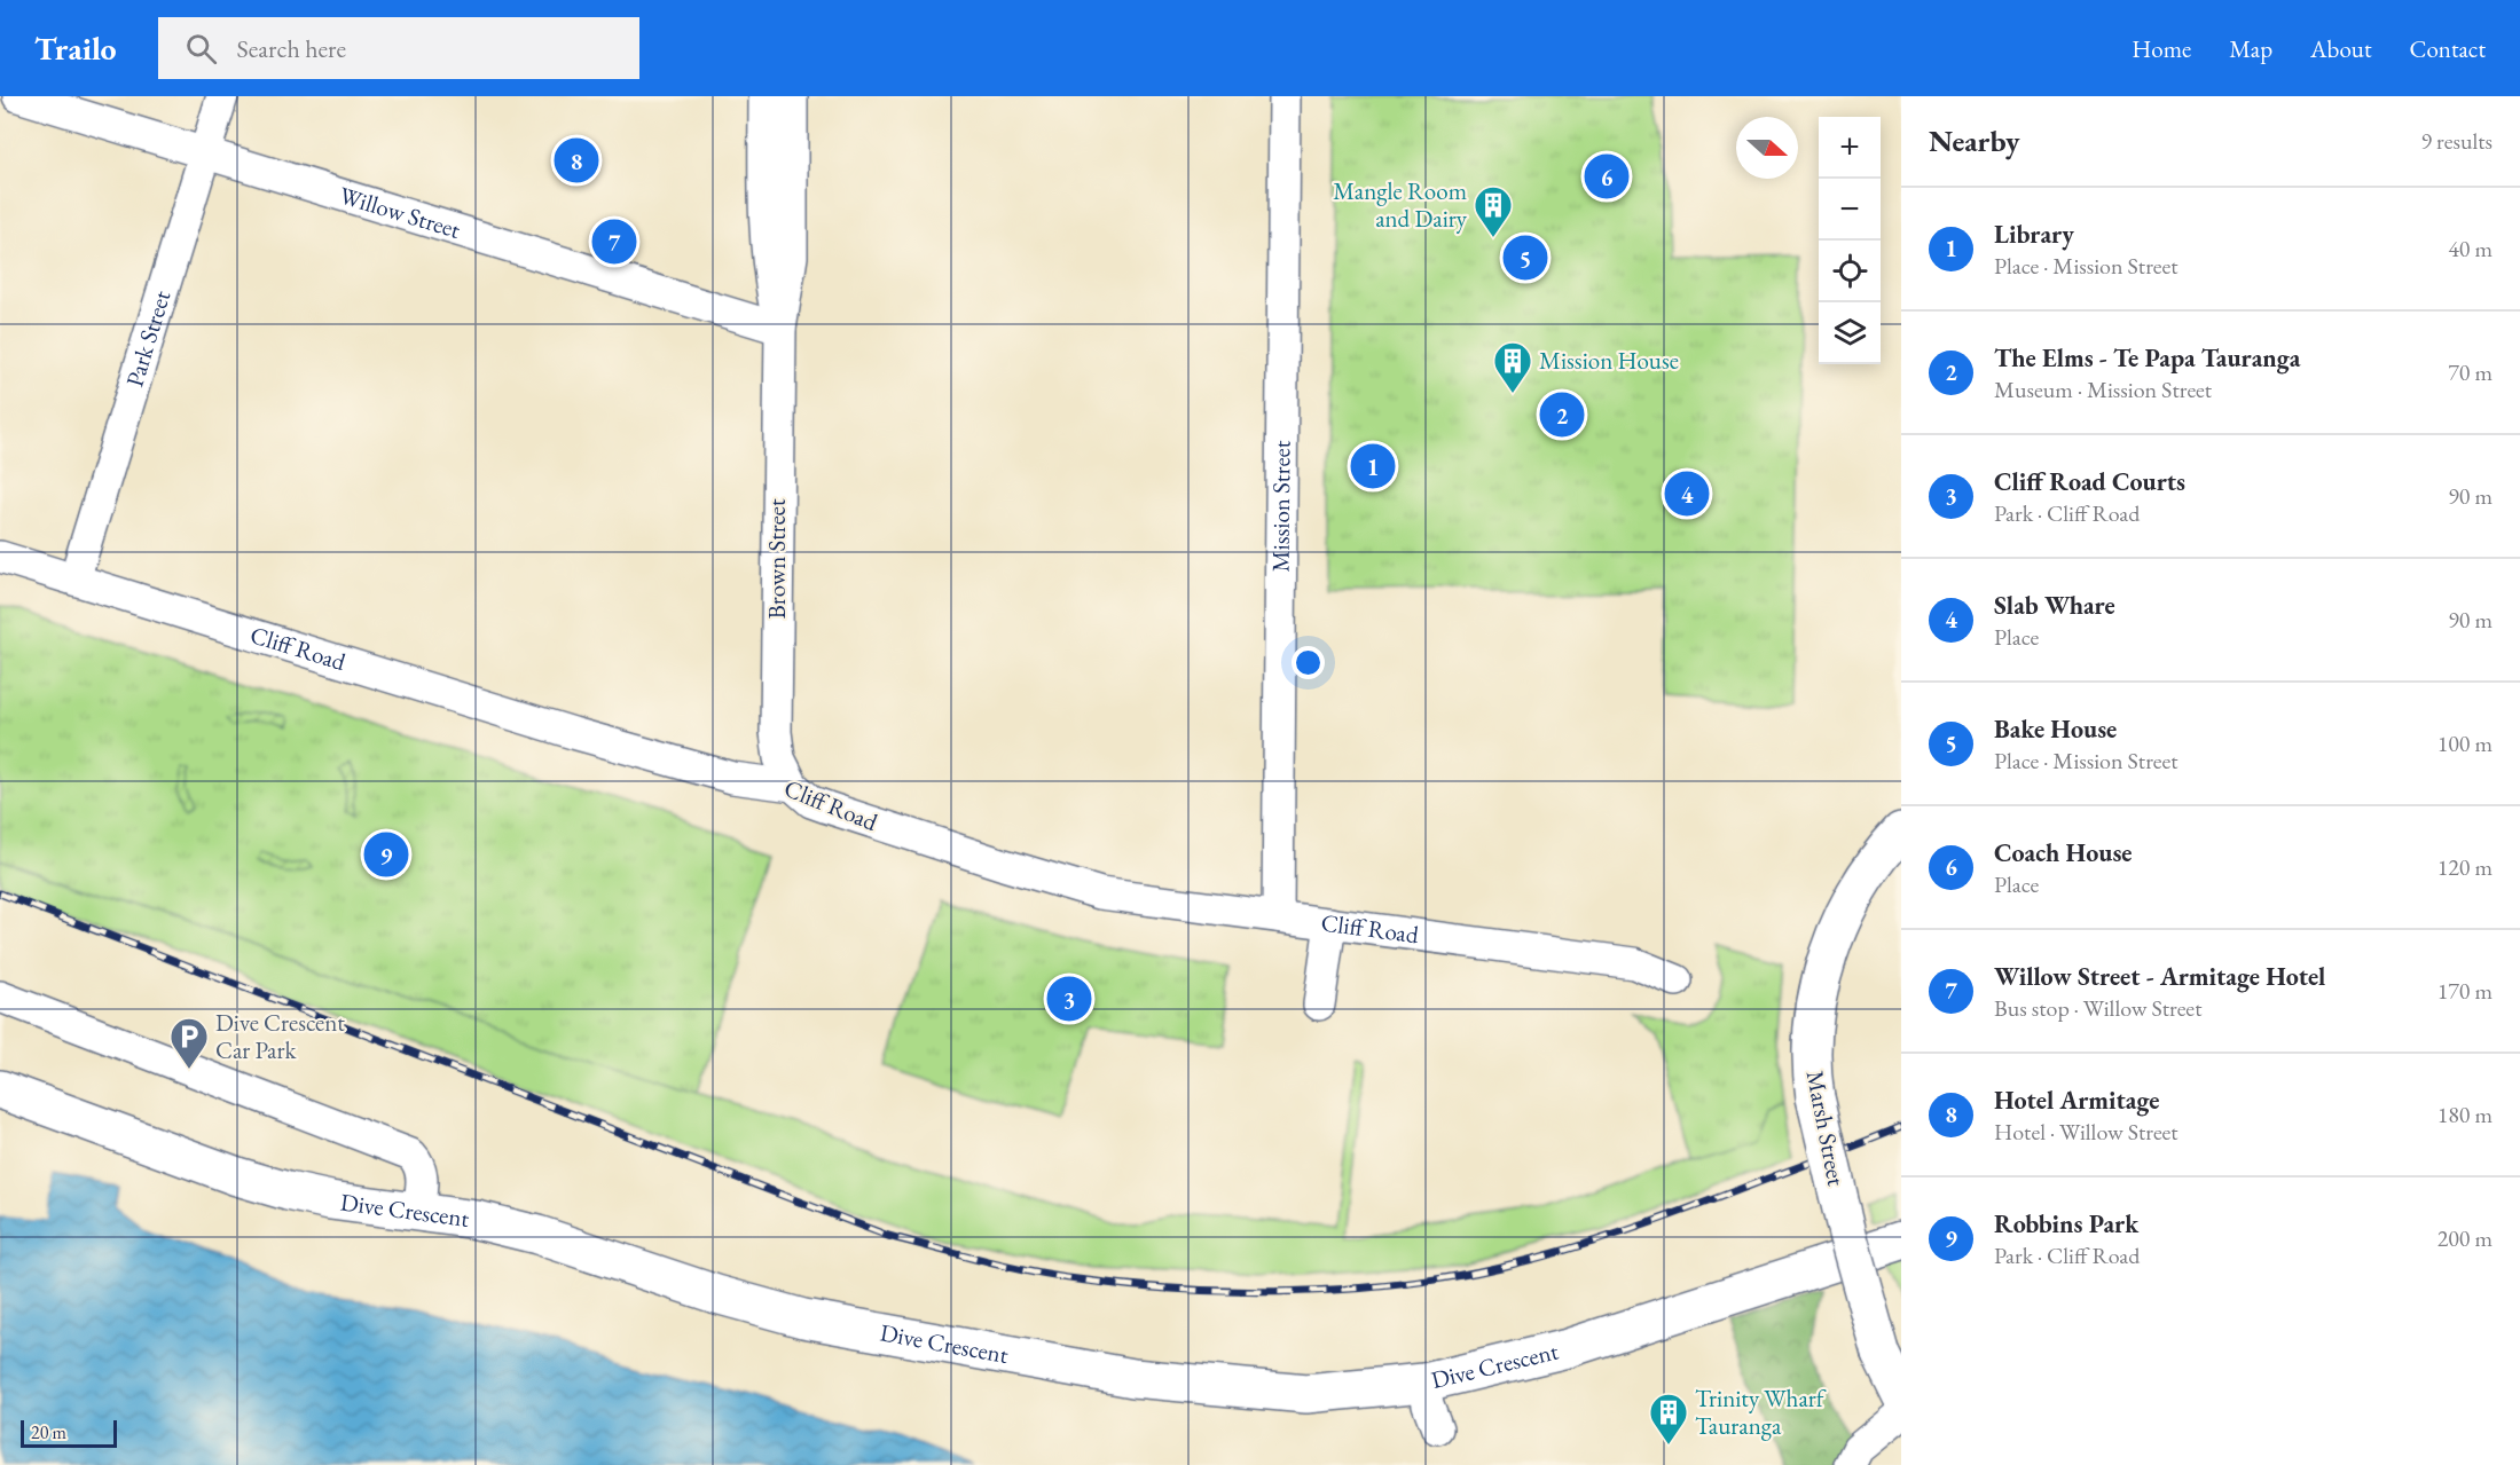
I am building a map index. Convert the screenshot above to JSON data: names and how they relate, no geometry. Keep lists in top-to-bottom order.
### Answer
{
  "streets": {
    "main road": ["Marsh Street", "Dive Crescent"],
    "street": [
      "Willow Street",
      "Park Street",
      "Mission Street",
      "Brown Street",
      "Cliff Road"
    ]
  },
  "crossings": [
    ["Willow Street", "Park Street"],
    ["Willow Street", "Brown Street"],
    ["Park Street", "Cliff Road"],
    ["Mission Street", "Cliff Road"],
    ["Brown Street", "Cliff Road"]
  ],
  "places": {
    "building": ["Mangle Room and Dairy", "Mission House", "Trinity Wharf Tauranga"],
    "parking": ["Dive Crescent Car Park"]
  },
  "scale_bar": "20 m",
  "north": "right",
  "page": {
    "header": "Trailo",
    "search": "Search here",
    "nav": [
      "Home",
      "Map",
      "About",
      "Contact"
    ],
    "heading": ["Nearby", "9 results"],
    "map_buttons": ["+", "−"],
    "pins": [
      "8",
      "6",
      "7",
      "5",
      "2",
      "1",
      "4",
      "9",
      "3"
    ],
    "list": [
      {
        "mark": "1",
        "name": "Library",
        "note": "Place · Mission Street",
        "value": "40 m"
      },
      {
        "mark": "2",
        "name": "The Elms - Te Papa Tauranga",
        "note": "Museum · Mission Street",
        "value": "70 m"
      },
      {
        "mark": "3",
        "name": "Cliff Road Courts",
        "note": "Park · Cliff Road",
        "value": "90 m"
      },
      {
        "mark": "4",
        "name": "Slab Whare",
        "note": "Place",
        "value": "90 m"
      },
      {
        "mark": "5",
        "name": "Bake House",
        "note": "Place · Mission Street",
        "value": "100 m"
      },
      {
        "mark": "6",
        "name": "Coach House",
        "note": "Place",
        "value": "120 m"
      },
      {
        "mark": "7",
        "name": "Willow Street - Armitage Hotel",
        "note": "Bus stop · Willow Street",
        "value": "170 m"
      },
      {
        "mark": "8",
        "name": "Hotel Armitage",
        "note": "Hotel · Willow Street",
        "value": "180 m"
      },
      {
        "mark": "9",
        "name": "Robbins Park",
        "note": "Park · Cliff Road",
        "value": "200 m"
      }
    ],
    "scale": "20 m"
  }
}
